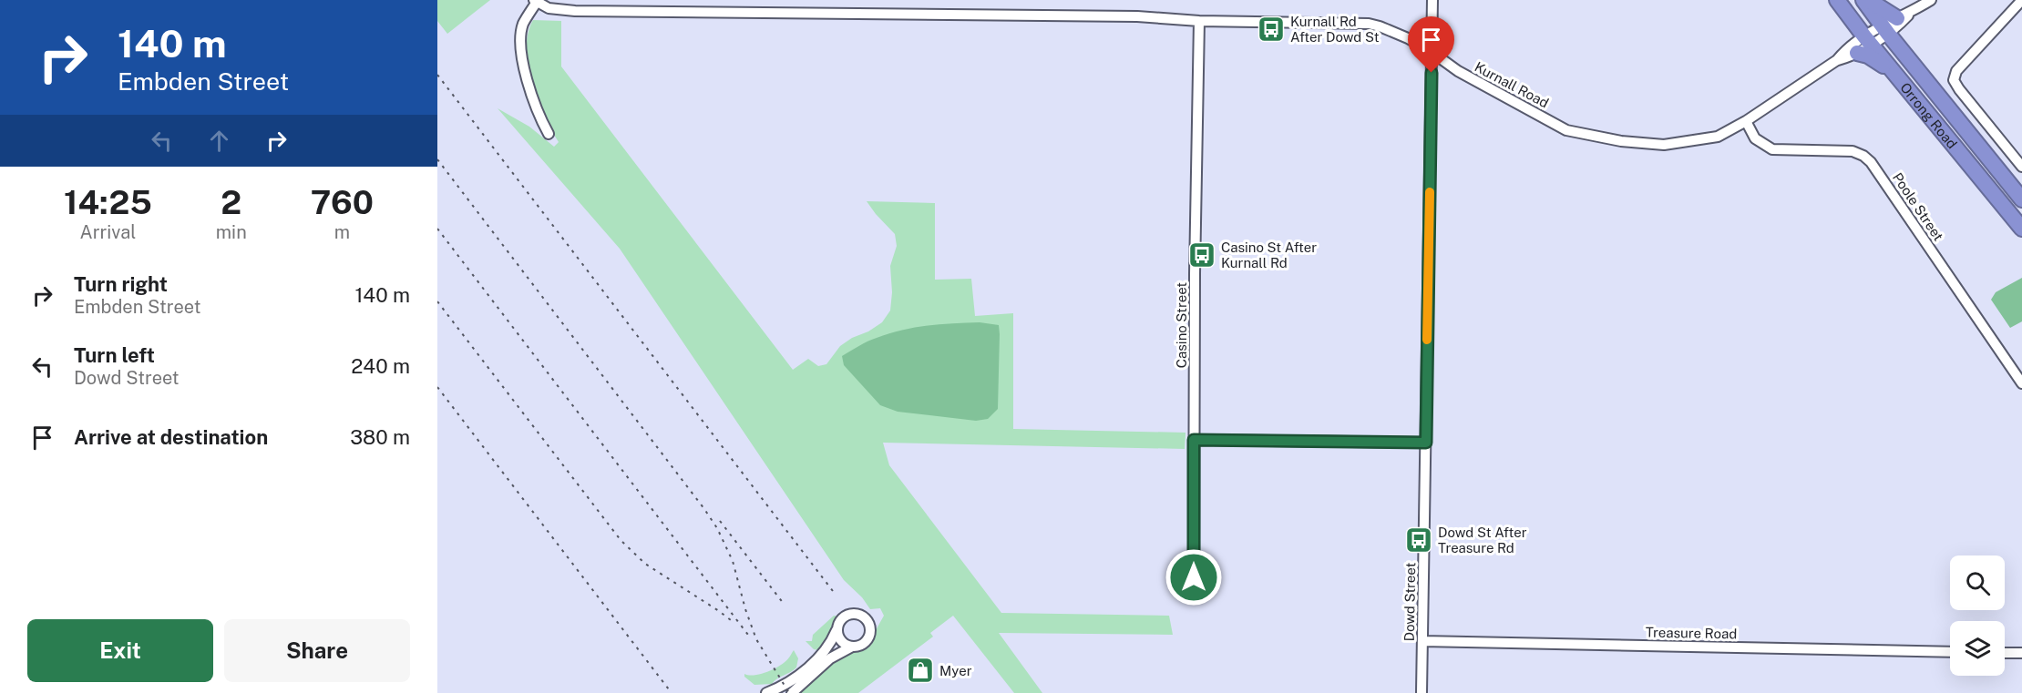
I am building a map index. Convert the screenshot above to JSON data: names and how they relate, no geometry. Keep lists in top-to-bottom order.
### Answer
{
  "streets": {
    "highway": ["Orrong Road"],
    "street": [
      "Kurnall Road",
      "Poole Street",
      "Casino Street",
      "Dowd Street",
      "Treasure Road"
    ]
  },
  "crossings": [
    ["Kurnall Road", "Orrong Road"],
    ["Kurnall Road", "Poole Street"],
    ["Kurnall Road", "Casino Street"],
    ["Kurnall Road", "Dowd Street"],
    ["Dowd Street", "Treasure Road"]
  ],
  "places": {
    "bus stop": ["Kurnall Rd After Dowd St", "Casino St After Kurnall Rd", "Dowd St After Treasure Rd"],
    "shop": ["Myer"]
  },
  "page": {
    "turn": ["140 m", "Embden Street"],
    "eta": [
      "14:25",
      "Arrival",
      "2",
      "min",
      "760",
      "m"
    ],
    "list": [
      {
        "name": "Turn right",
        "note": "Embden Street",
        "value": "140 m"
      },
      {
        "name": "Turn left",
        "note": "Dowd Street",
        "value": "240 m"
      },
      {
        "name": "Arrive at destination",
        "value": "380 m"
      }
    ],
    "buttons": ["Exit", "Share"]
  }
}
